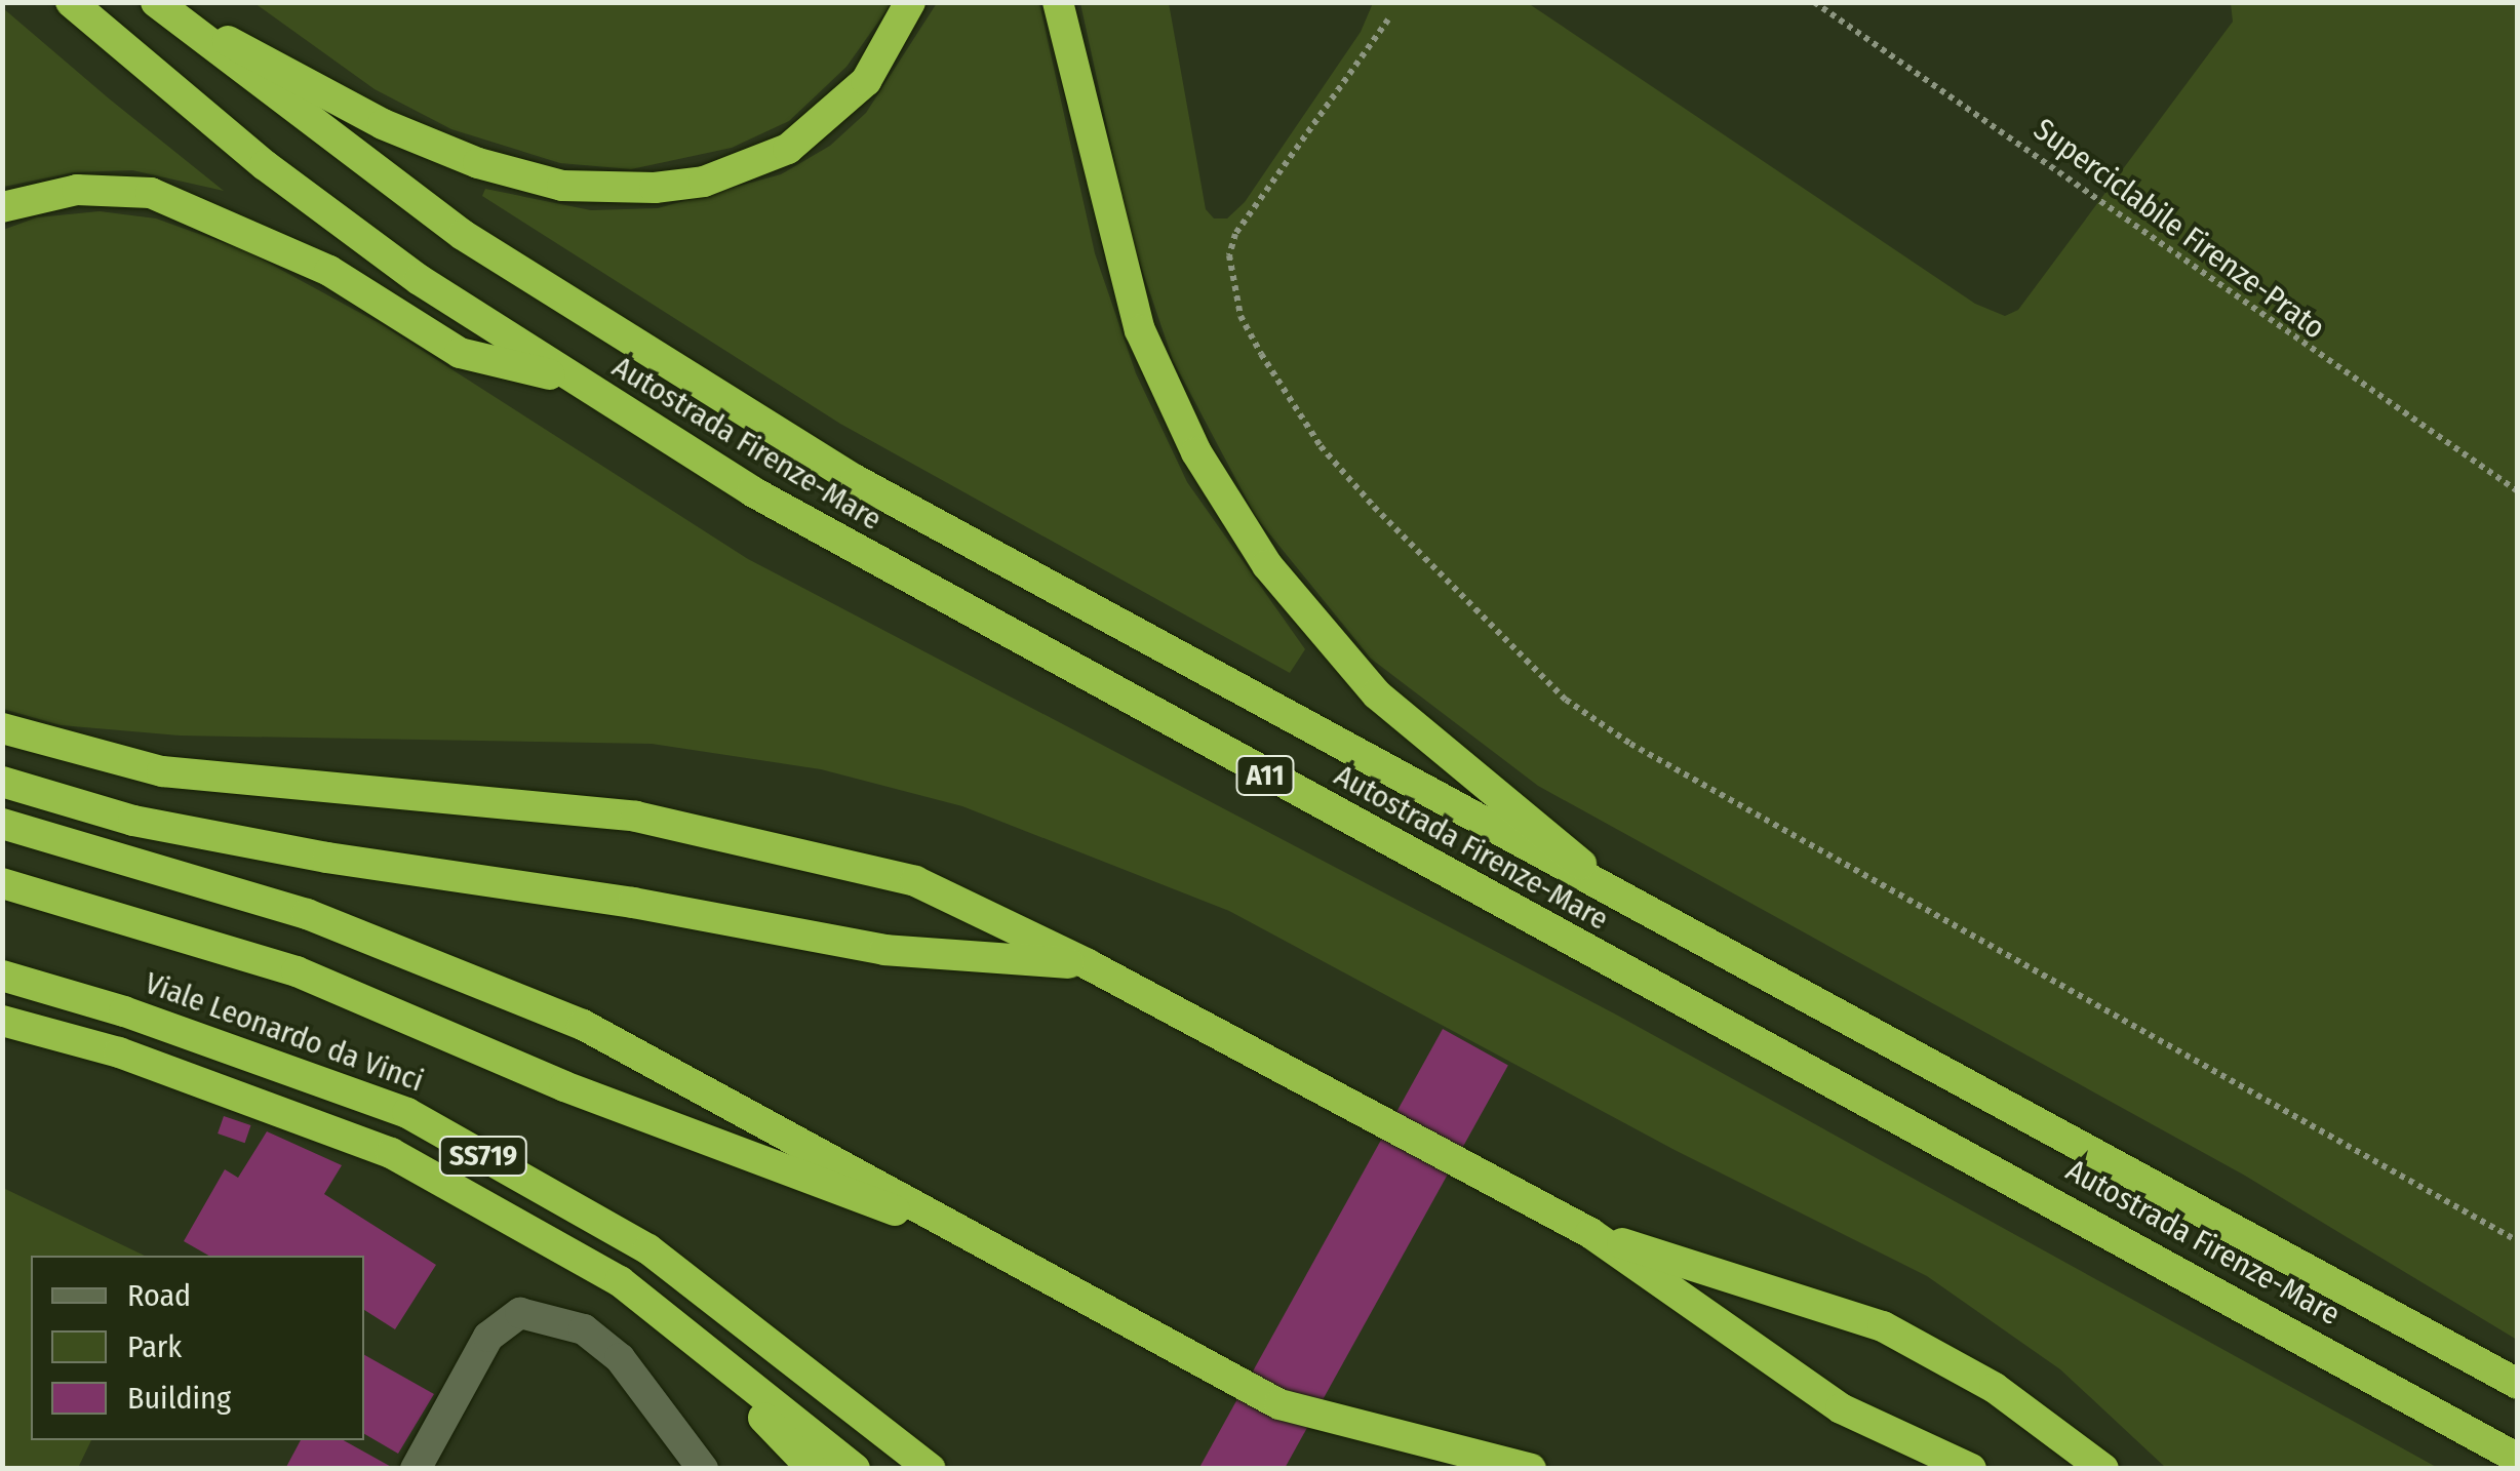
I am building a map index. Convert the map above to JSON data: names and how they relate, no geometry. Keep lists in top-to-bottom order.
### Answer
{
  "streets": {
    "highway": [
      "Autostrada Firenze-Mare",
      "A11",
      "Viale Leonardo da Vinci",
      "SS719"
    ],
    "path": ["Superciclabile Firenze-Prato"]
  },
  "legend": ["Road", "Park", "Building"]
}
